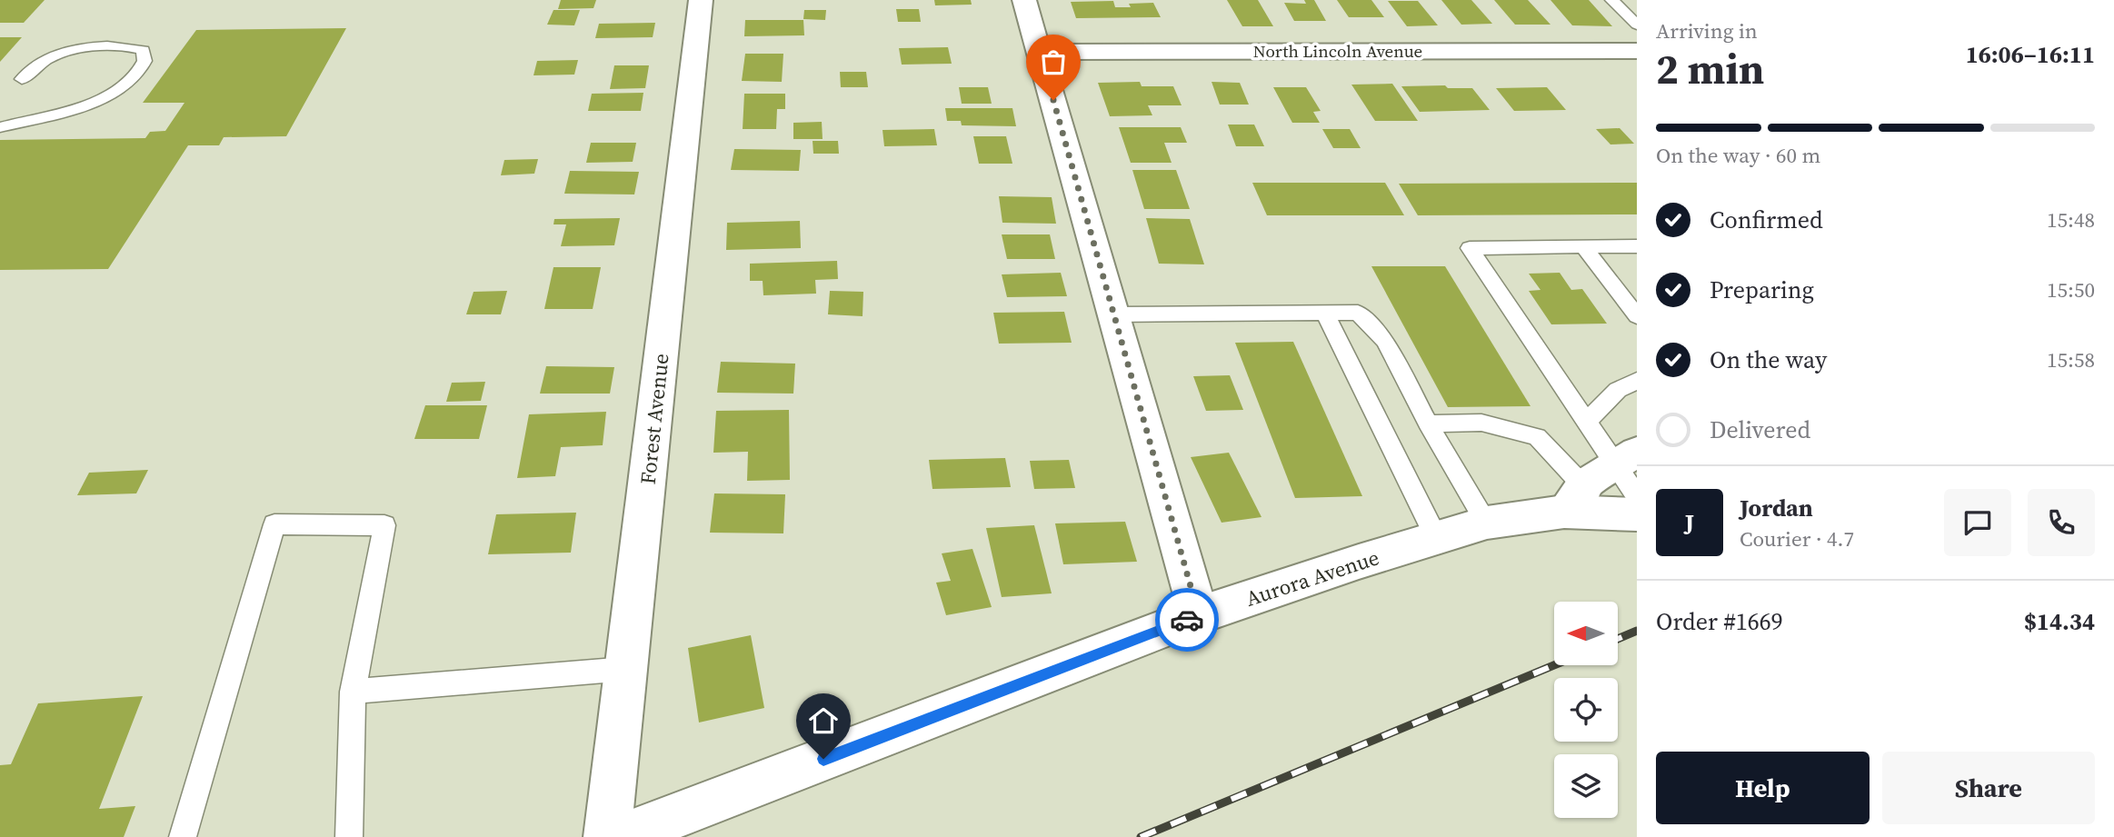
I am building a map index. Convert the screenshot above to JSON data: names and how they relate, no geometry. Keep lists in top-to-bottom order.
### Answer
{
  "streets": {
    "street": ["North Lincoln Avenue", "Forest Avenue", "Aurora Avenue"]
  },
  "north": "left",
  "page": {
    "heading": ["2 min", "Arriving in", "16:06–16:11"],
    "panel": [
      "Jordan",
      "Courier · 4.7",
      "Order #1669",
      "$14.34"
    ],
    "bar": "On the way · 60 m",
    "list": [
      ["Confirmed", "15:48"],
      ["Preparing", "15:50"],
      ["On the way", "15:58"],
      "Delivered"
    ],
    "round": "J",
    "buttons": ["Help", "Share"]
  }
}
